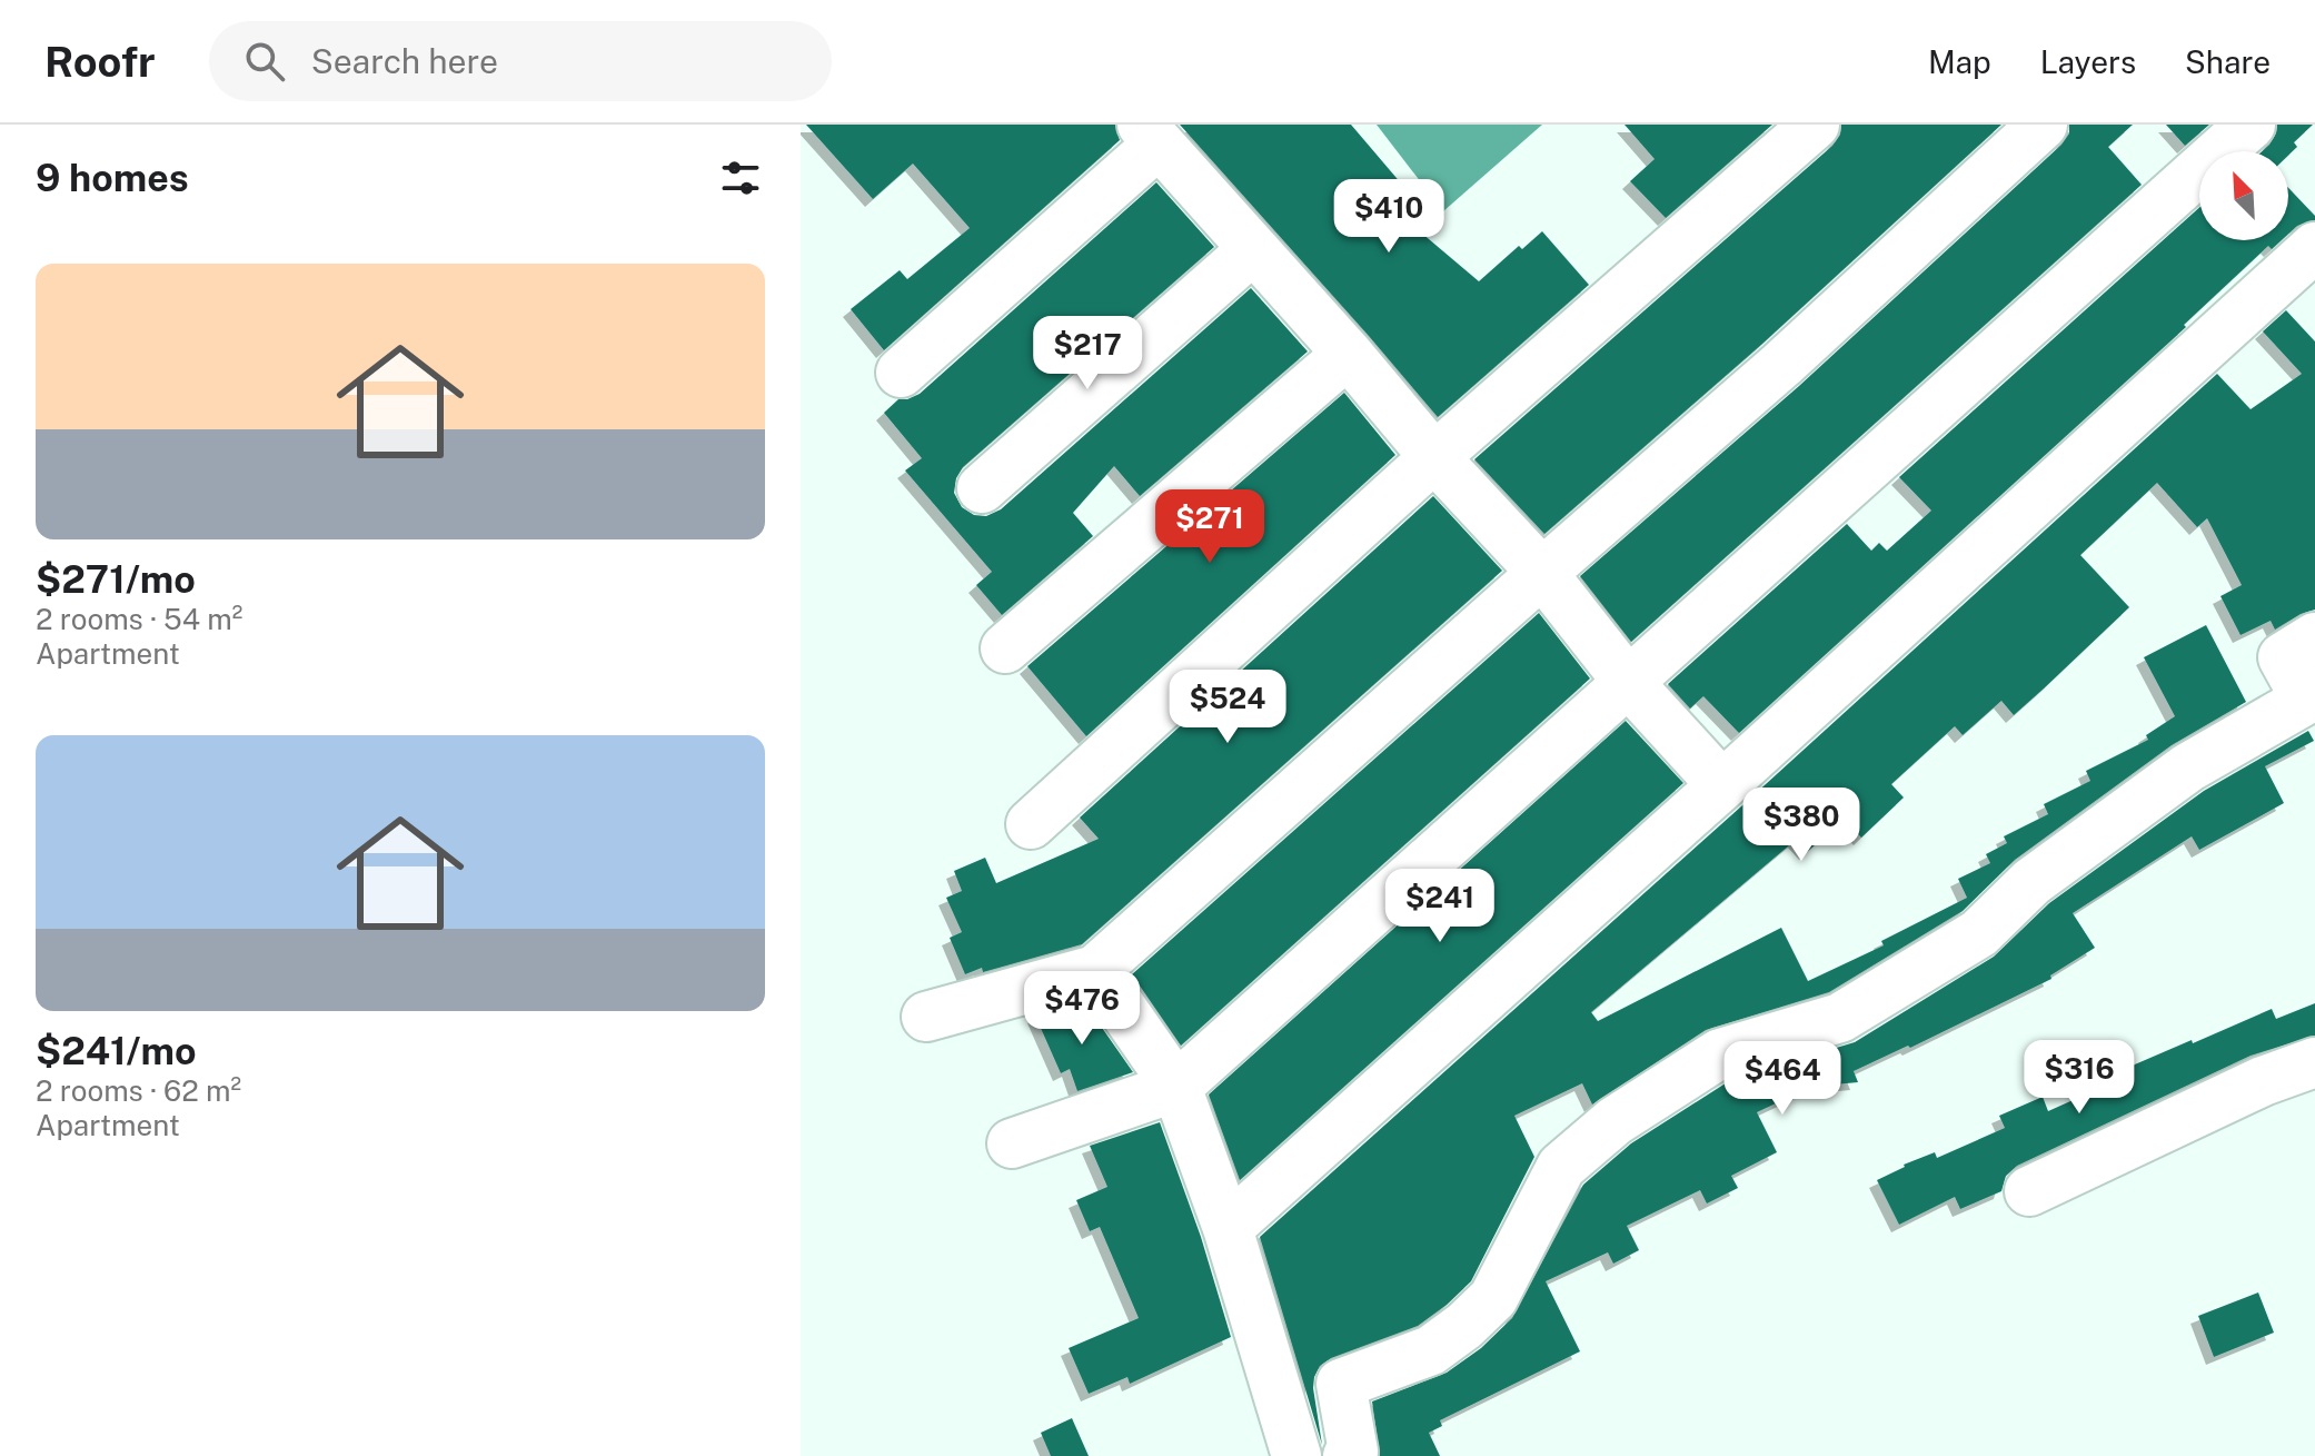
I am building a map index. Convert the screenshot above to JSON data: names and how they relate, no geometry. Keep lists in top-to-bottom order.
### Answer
{
  "north": "top left",
  "page": {
    "header": "Roofr",
    "search": "Search here",
    "nav": ["Map", "Layers", "Share"],
    "heading": "9 homes",
    "price": [
      "$410",
      "$217",
      "$271",
      "$524",
      "$380",
      "$241",
      "$476",
      "$316",
      "$464"
    ],
    "list": [
      {
        "name": "$271/mo",
        "note": "2 rooms · 54 m² · Apartment"
      },
      {
        "name": "$241/mo",
        "note": "2 rooms · 62 m² · Apartment"
      }
    ]
  }
}
